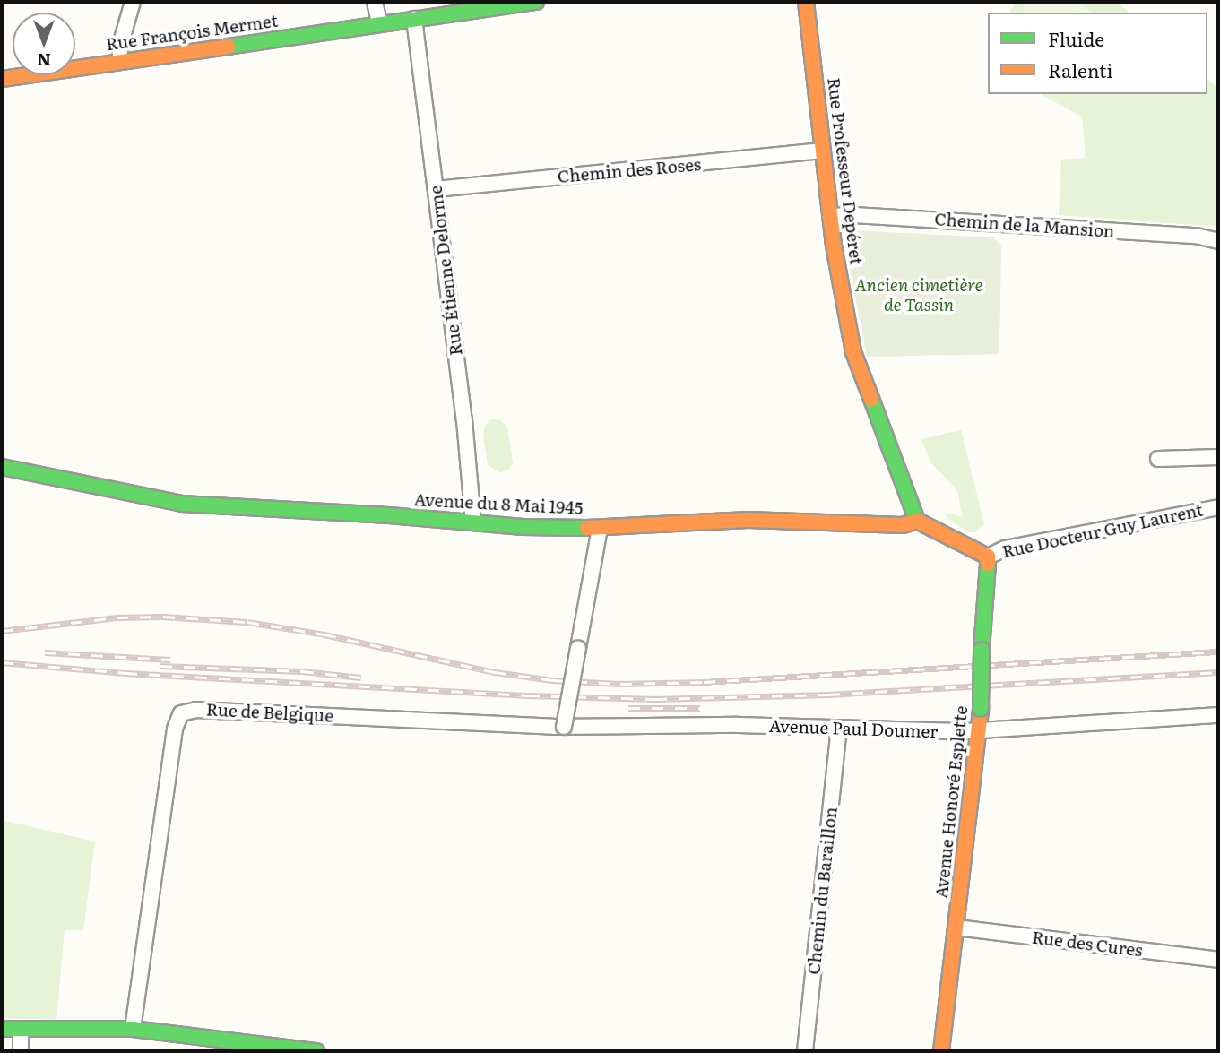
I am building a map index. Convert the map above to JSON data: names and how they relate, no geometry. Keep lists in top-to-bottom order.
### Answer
{
  "streets": {
    "street": [
      "Rue François Mermet",
      "Chemin des Roses",
      "Rue Professeur Depéret",
      "Chemin de la Mansion",
      "Rue Étienne Delorme",
      "Avenue du 8 Mai 1945",
      "Rue Docteur Guy Laurent",
      "Rue de Belgique",
      "Avenue Paul Doumer",
      "Avenue Honoré Esplette",
      "Chemin du Baraillon",
      "Rue des Cures"
    ]
  },
  "crossings": [
    ["Rue François Mermet", "Rue Étienne Delorme"],
    ["Chemin des Roses", "Rue Professeur Depéret"],
    ["Chemin des Roses", "Rue Étienne Delorme"],
    ["Rue Professeur Depéret", "Chemin de la Mansion"],
    ["Rue Professeur Depéret", "Avenue du 8 Mai 1945"],
    ["Rue Étienne Delorme", "Avenue du 8 Mai 1945"],
    ["Rue Docteur Guy Laurent", "Avenue Honoré Esplette"],
    ["Rue de Belgique", "Avenue Paul Doumer"],
    ["Avenue Paul Doumer", "Avenue Honoré Esplette"],
    ["Avenue Paul Doumer", "Chemin du Baraillon"],
    ["Avenue Honoré Esplette", "Rue des Cures"]
  ],
  "parks": ["Ancien cimetière de Tassin"],
  "legend": ["Fluide", "Ralenti"],
  "north": "bottom"
}
